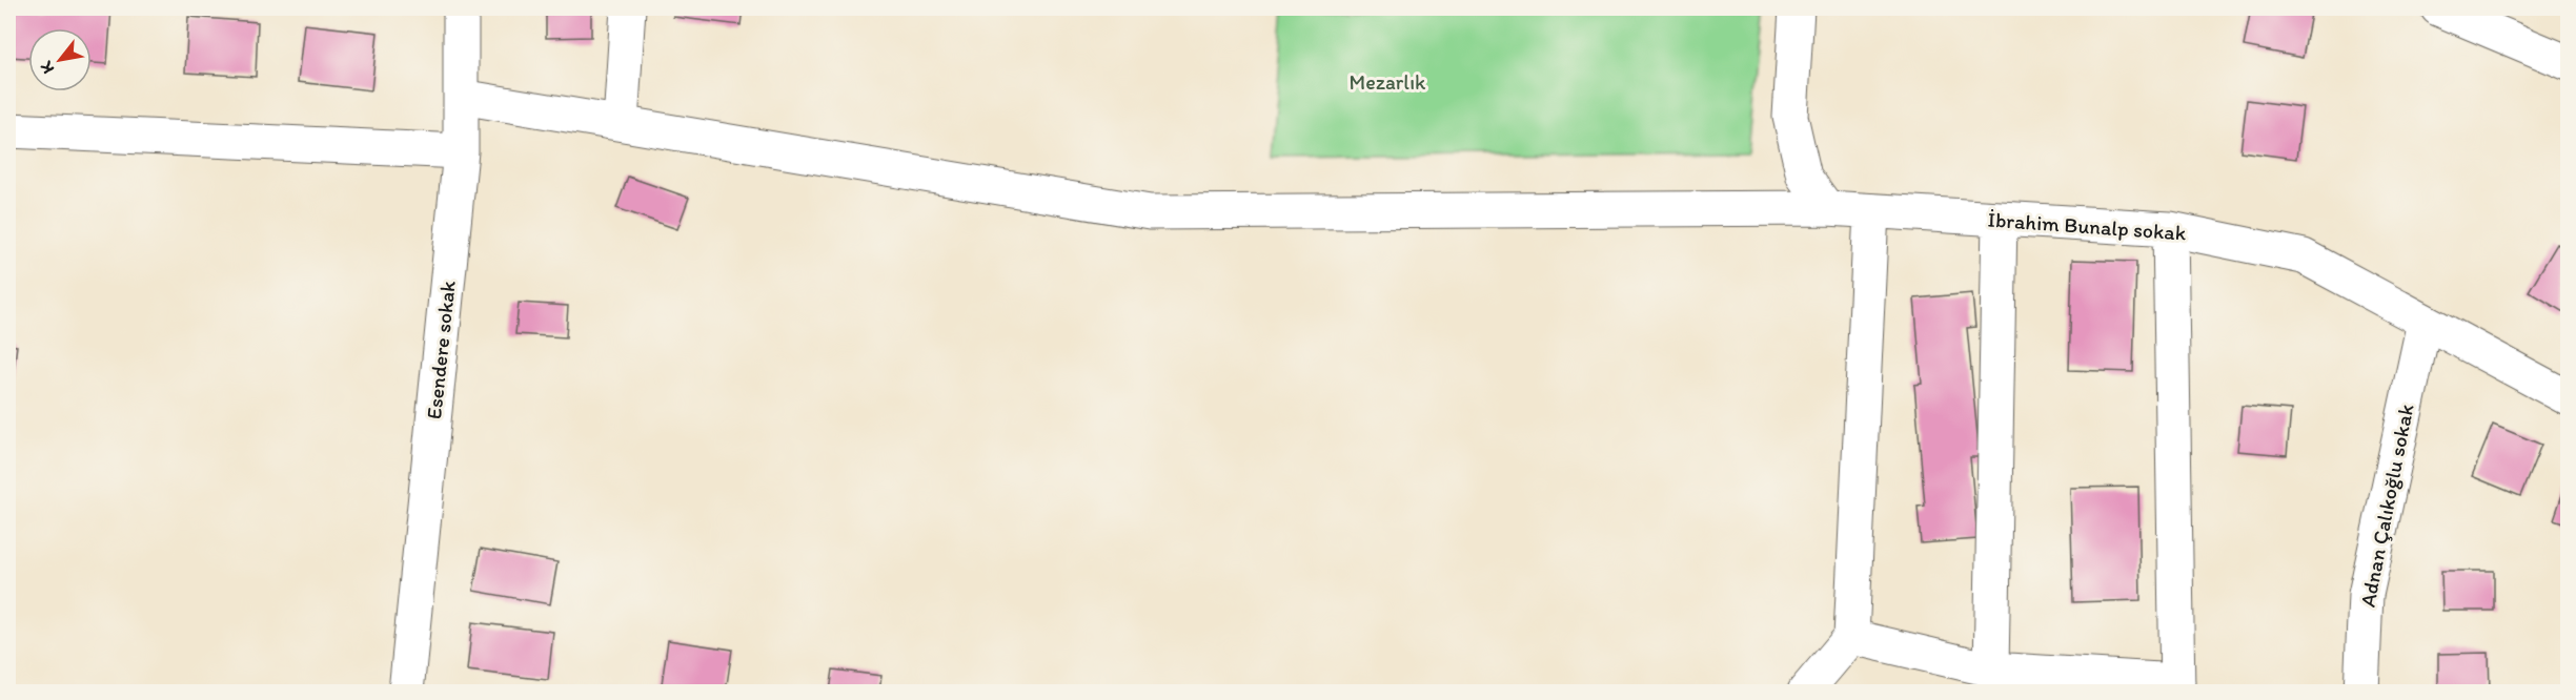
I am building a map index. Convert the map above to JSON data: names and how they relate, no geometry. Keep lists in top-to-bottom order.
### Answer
{
  "streets": {
    "street": ["İbrahim Bunalp sokak", "Esendere sokak", "Adnan Çalıkoğlu sokak"]
  },
  "crossings": [
    ["İbrahim Bunalp sokak", "Esendere sokak"],
    ["İbrahim Bunalp sokak", "Adnan Çalıkoğlu sokak"]
  ],
  "parks": ["Mezarlık"],
  "north": "bottom left"
}
